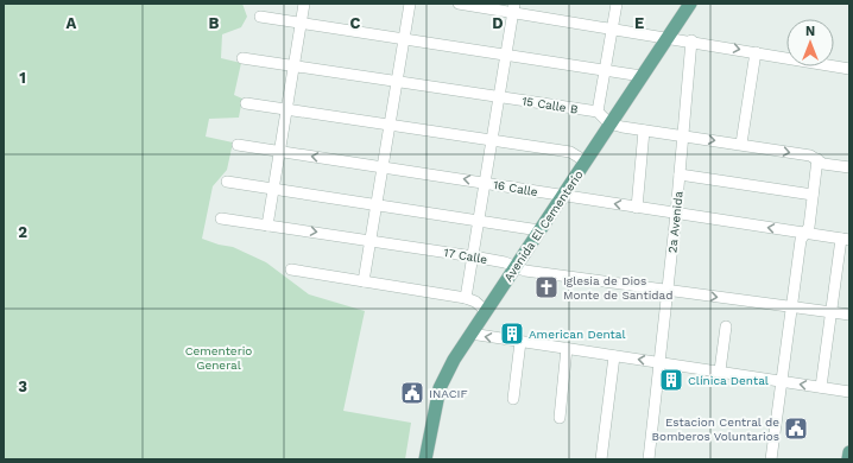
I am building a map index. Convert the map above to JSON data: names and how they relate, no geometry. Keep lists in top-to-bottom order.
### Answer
{
  "streets": {
    "main road": ["Avenida El Cementerio"],
    "street": [
      "15 Calle B",
      "16 Calle",
      "2a Avenida",
      "17 Calle"
    ]
  },
  "crossings": [
    ["16 Calle", "2a Avenida"],
    ["16 Calle", "Avenida El Cementerio"],
    ["2a Avenida", "17 Calle"],
    ["Avenida El Cementerio", "17 Calle"]
  ],
  "parks": ["Cementerio General"],
  "places": {
    "church": ["Iglesia de Dios Monte de Santidad"],
    "building": ["American Dental", "Clínica Dental"],
    "public building": ["INACIF", "Estacion Central de Bomberos Voluntarios"]
  },
  "north": "top",
  "grid": {
    "columns": [
      "A",
      "B",
      "C",
      "D",
      "E"
    ],
    "rows": ["1", "2", "3"]
  }
}
